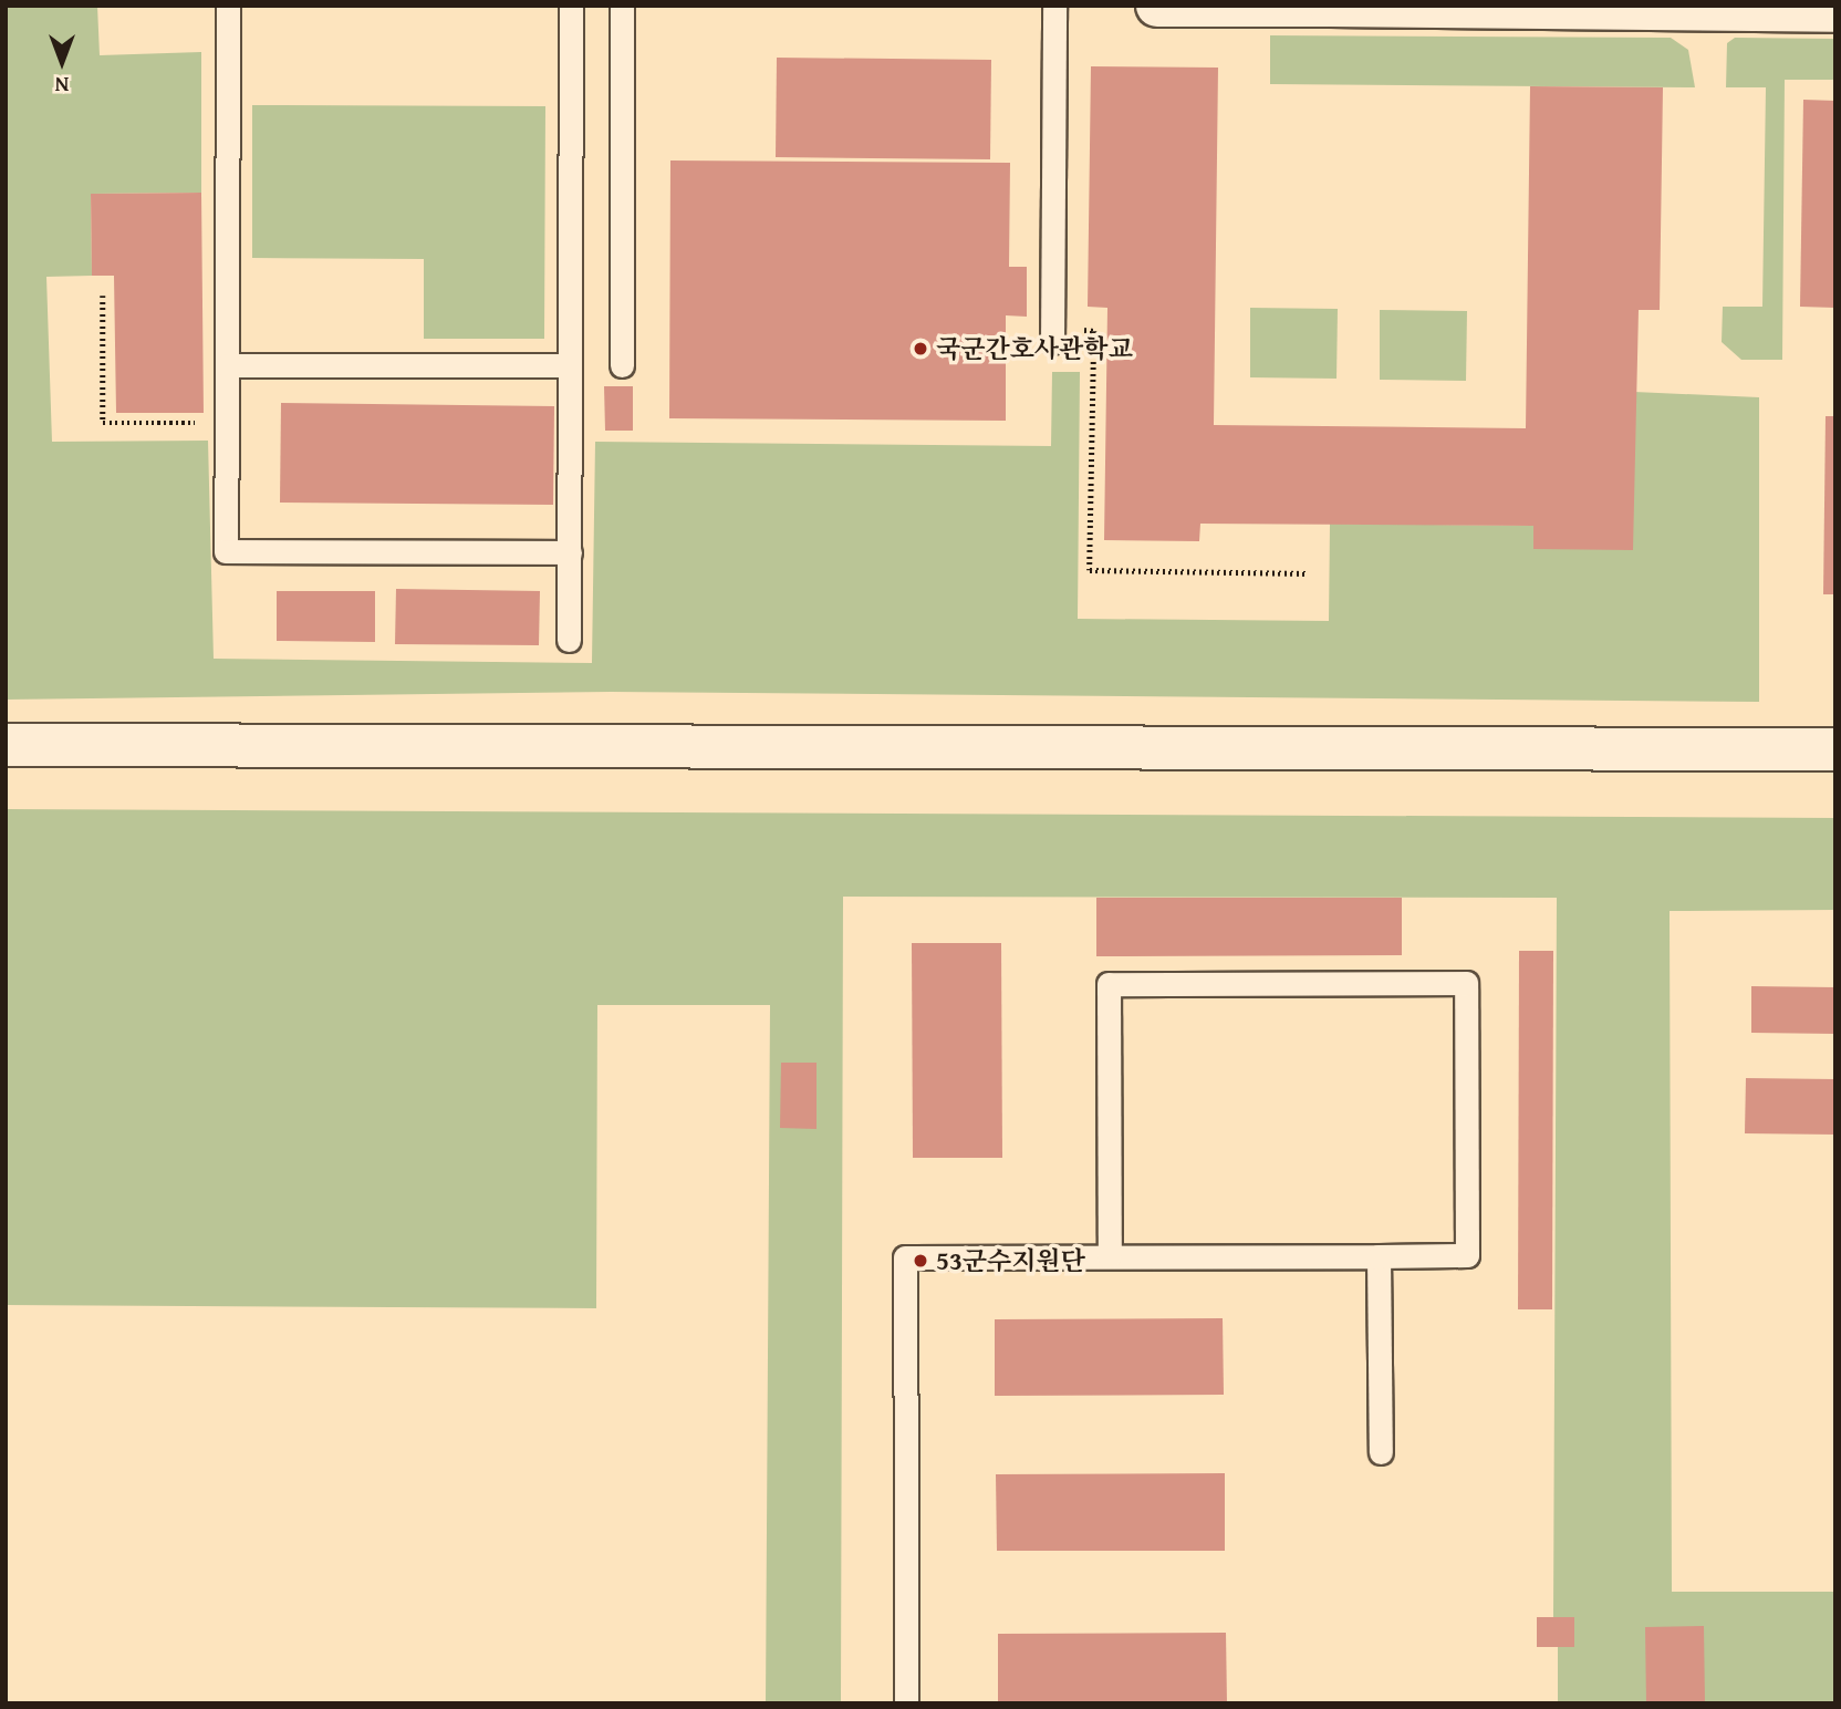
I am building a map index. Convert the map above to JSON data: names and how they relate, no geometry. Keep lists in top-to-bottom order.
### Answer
{
  "places": ["국군간호사관학교", "53군수지원단"],
  "north": "bottom"
}
